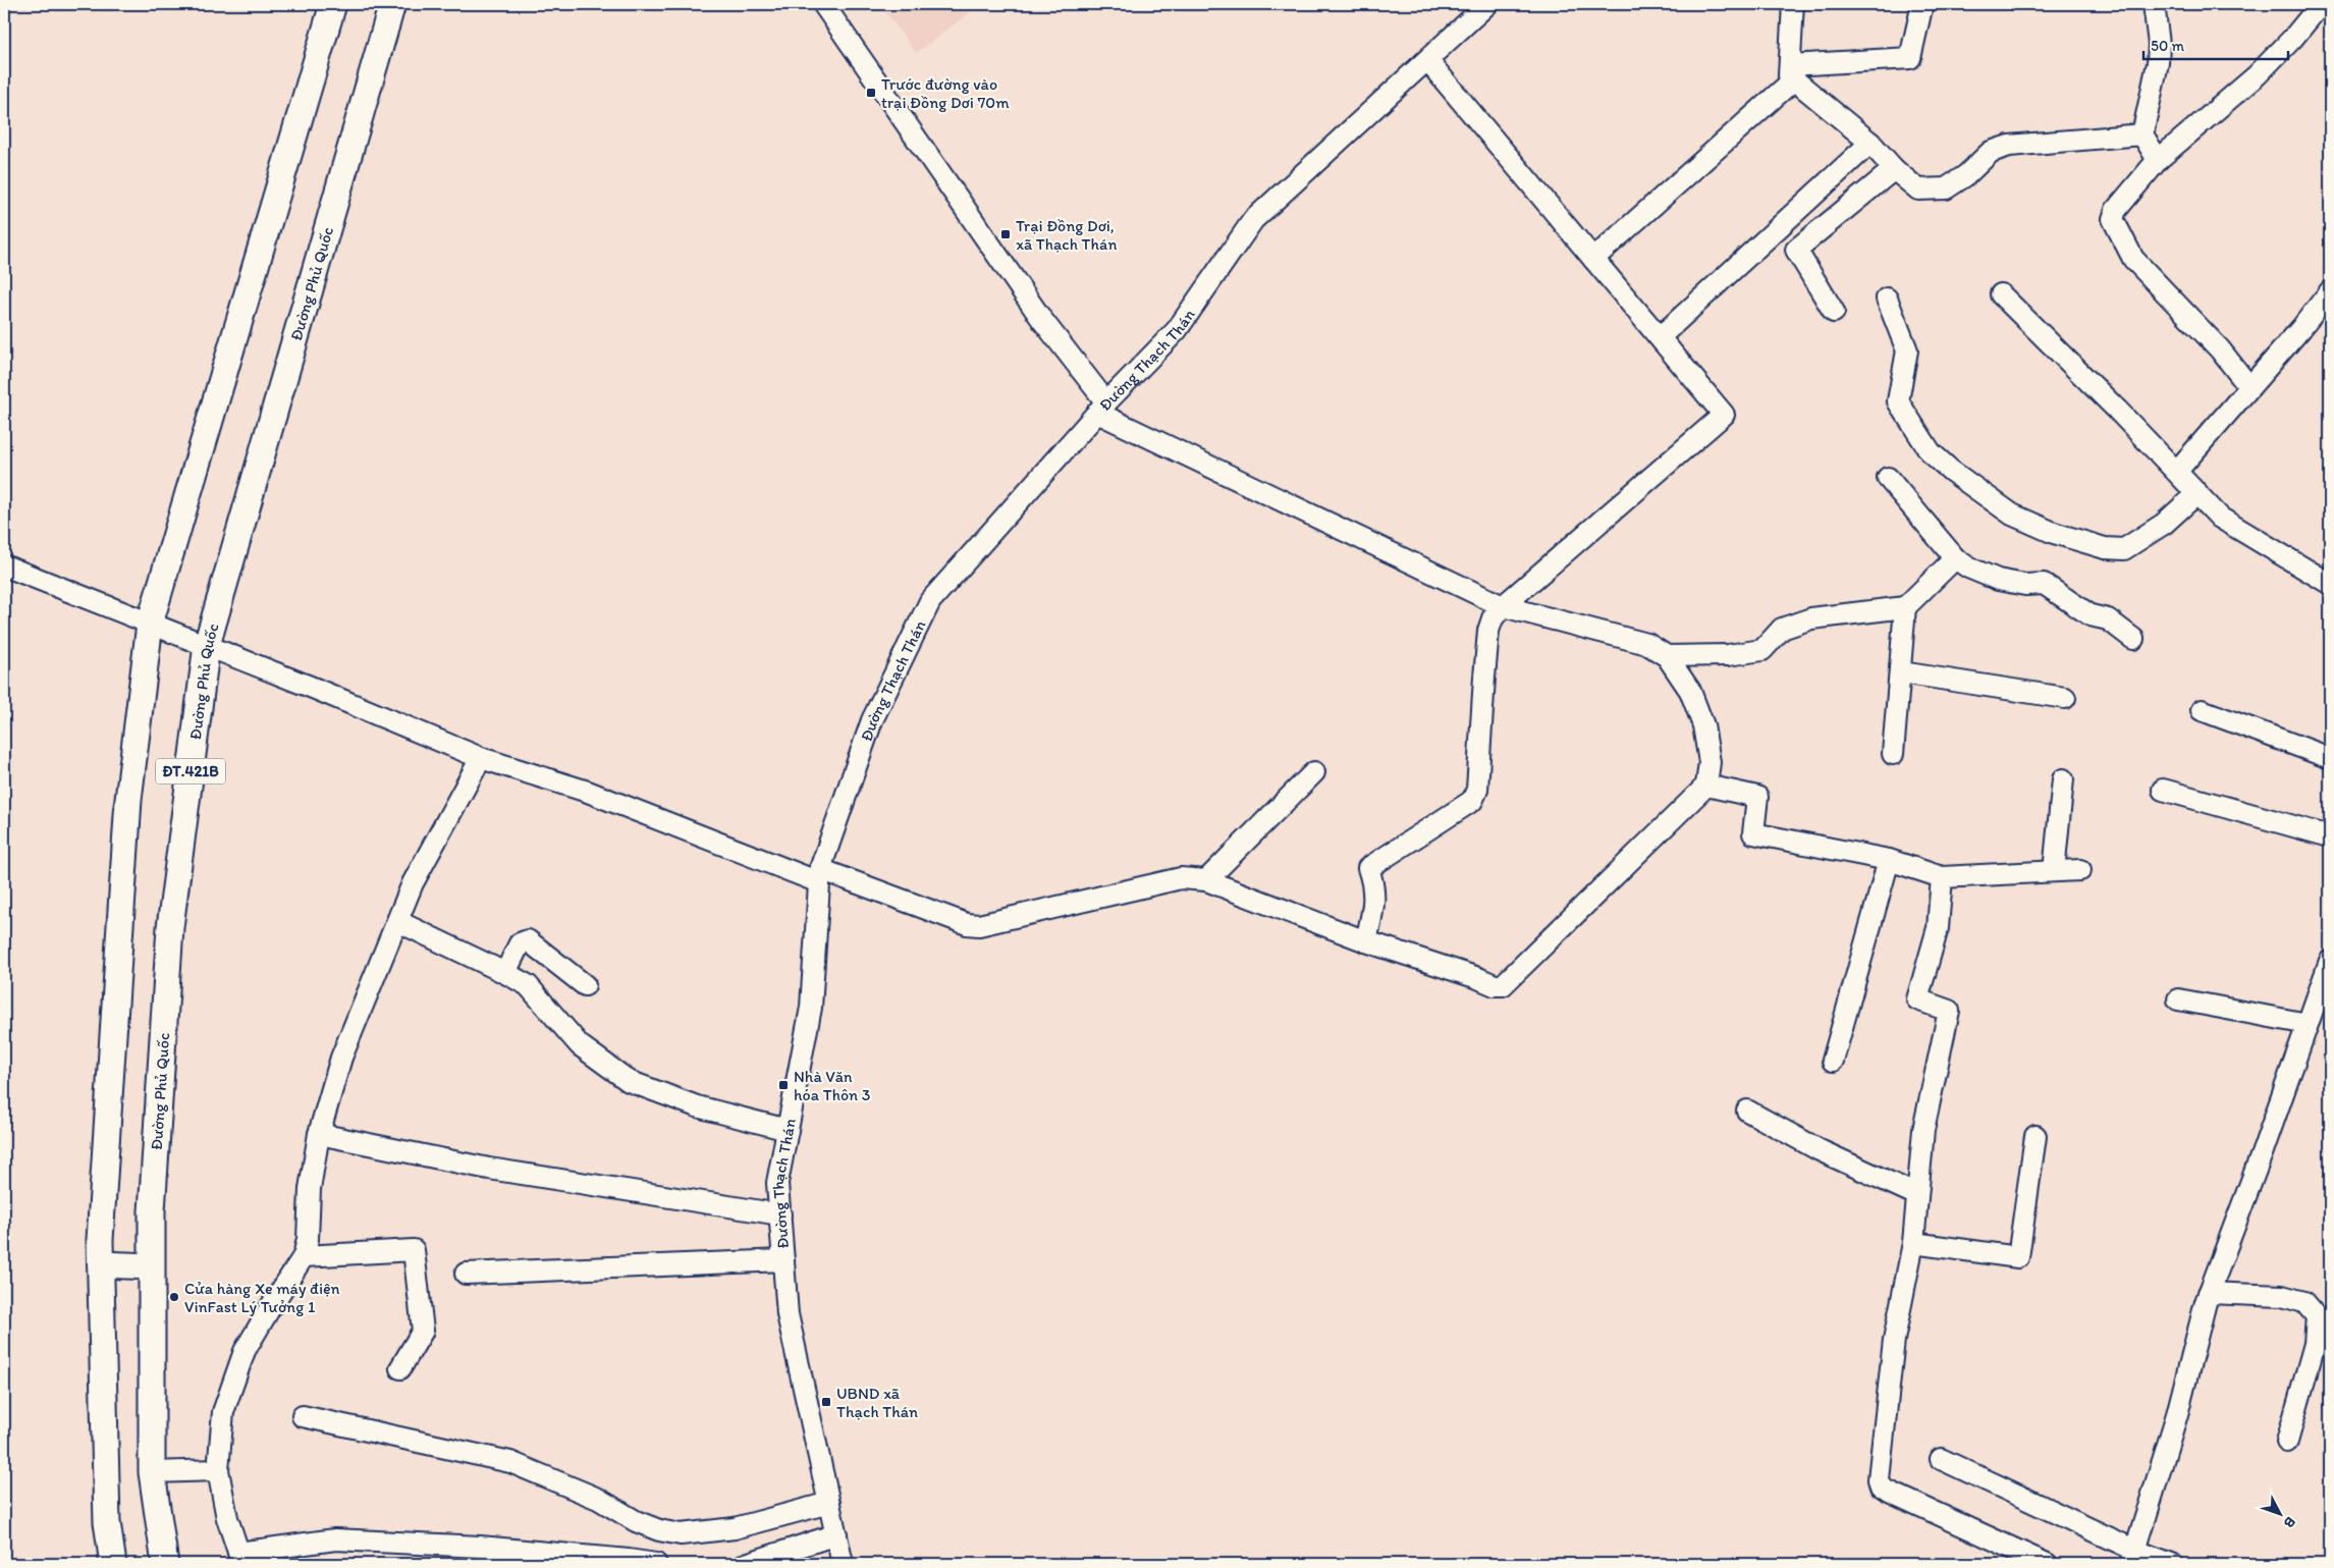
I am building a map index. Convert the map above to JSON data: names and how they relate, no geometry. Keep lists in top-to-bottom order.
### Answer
{
  "streets": {
    "main road": ["Đường Phủ Quốc", "ĐT.421B"],
    "street": ["Đường Thạch Thán"]
  },
  "places": {
    "transit": [
      "Trước đường vào trại Đồng Dơi 70m",
      "Trại Đồng Dơi, xã Thạch Thán",
      "Nhà Văn hóa Thôn 3",
      "UBND xã Thạch Thán"
    ],
    "other": ["Cửa hàng Xe máy điện VinFast Lý Tưởng 1"]
  },
  "scale_bar": "50 m",
  "north": "bottom right"
}
